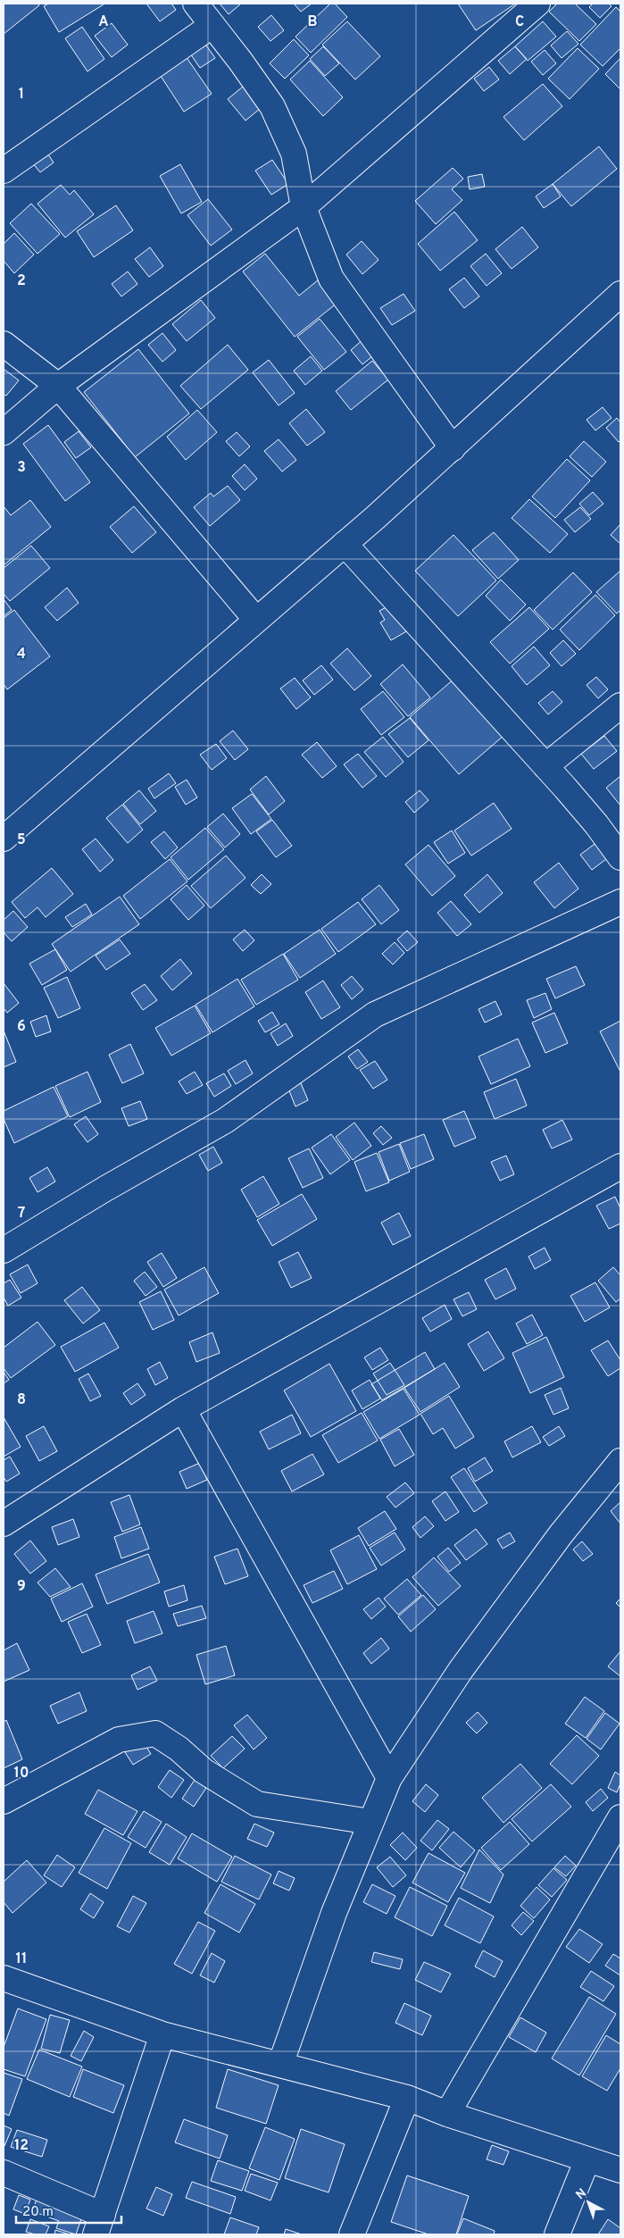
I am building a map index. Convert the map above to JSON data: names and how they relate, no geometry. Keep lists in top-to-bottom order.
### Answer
{
  "scale_bar": "20 m",
  "north": "top left",
  "grid": {
    "columns": ["A", "B", "C"],
    "rows": [
      "1",
      "2",
      "3",
      "4",
      "5",
      "6",
      "7",
      "8",
      "9",
      "10",
      "11",
      "12"
    ]
  }
}
